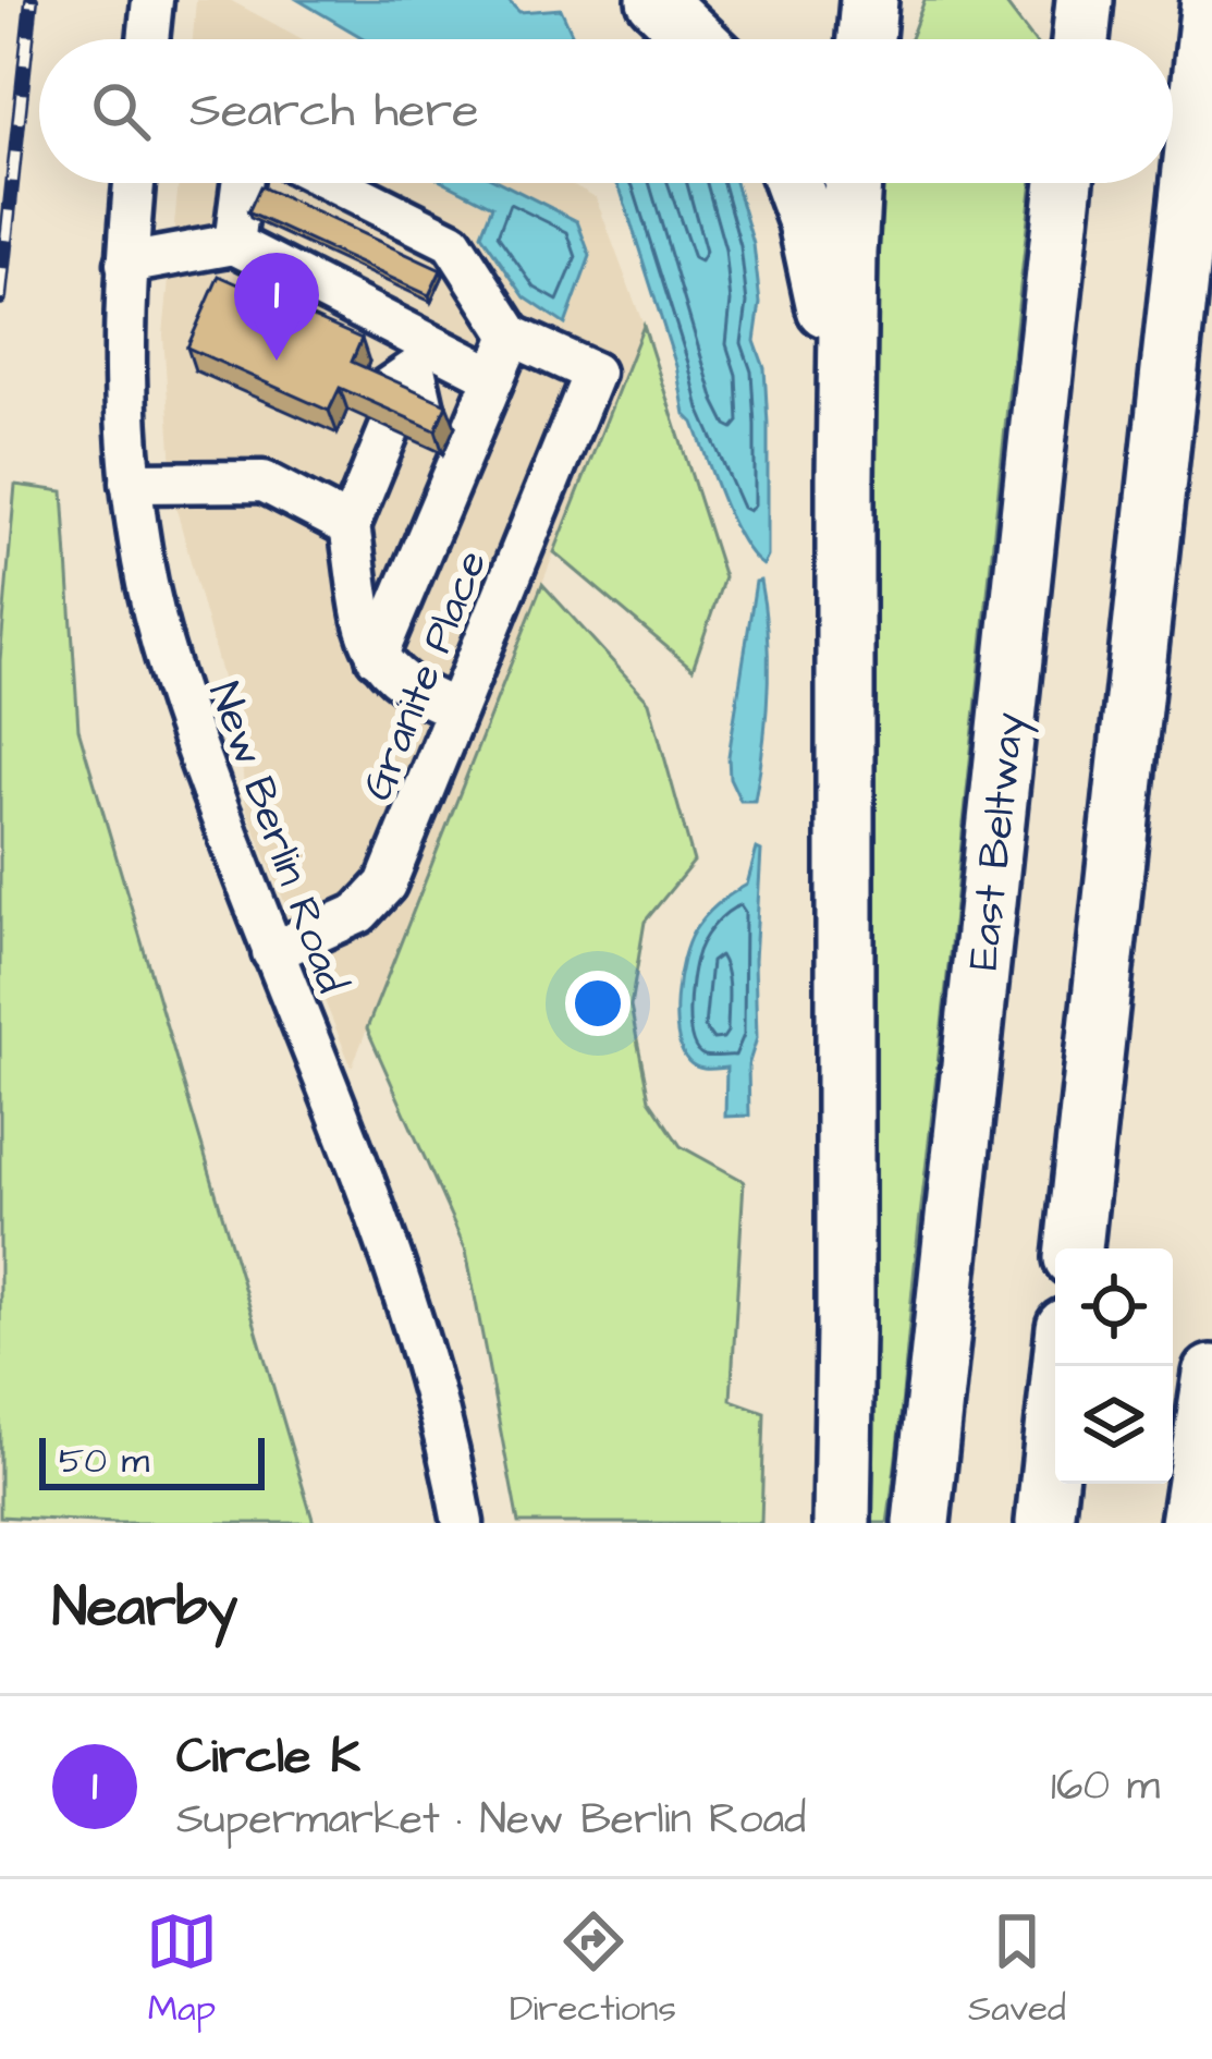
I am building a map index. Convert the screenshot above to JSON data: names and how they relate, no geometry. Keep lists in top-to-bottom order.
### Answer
{
  "streets": {
    "highway": ["East Beltway"],
    "street": ["Granite Place", "New Berlin Road"]
  },
  "crossings": [
    ["Granite Place", "New Berlin Road"]
  ],
  "scale_bar": "50 m",
  "page": {
    "search": "Search here",
    "pins": "1",
    "scale": "50 m",
    "heading": "Nearby",
    "list": [
      {
        "mark": "1",
        "name": "Circle K",
        "note": "Supermarket · New Berlin Road",
        "value": "160 m"
      }
    ],
    "nav": ["Map", "Directions", "Saved"]
  }
}
